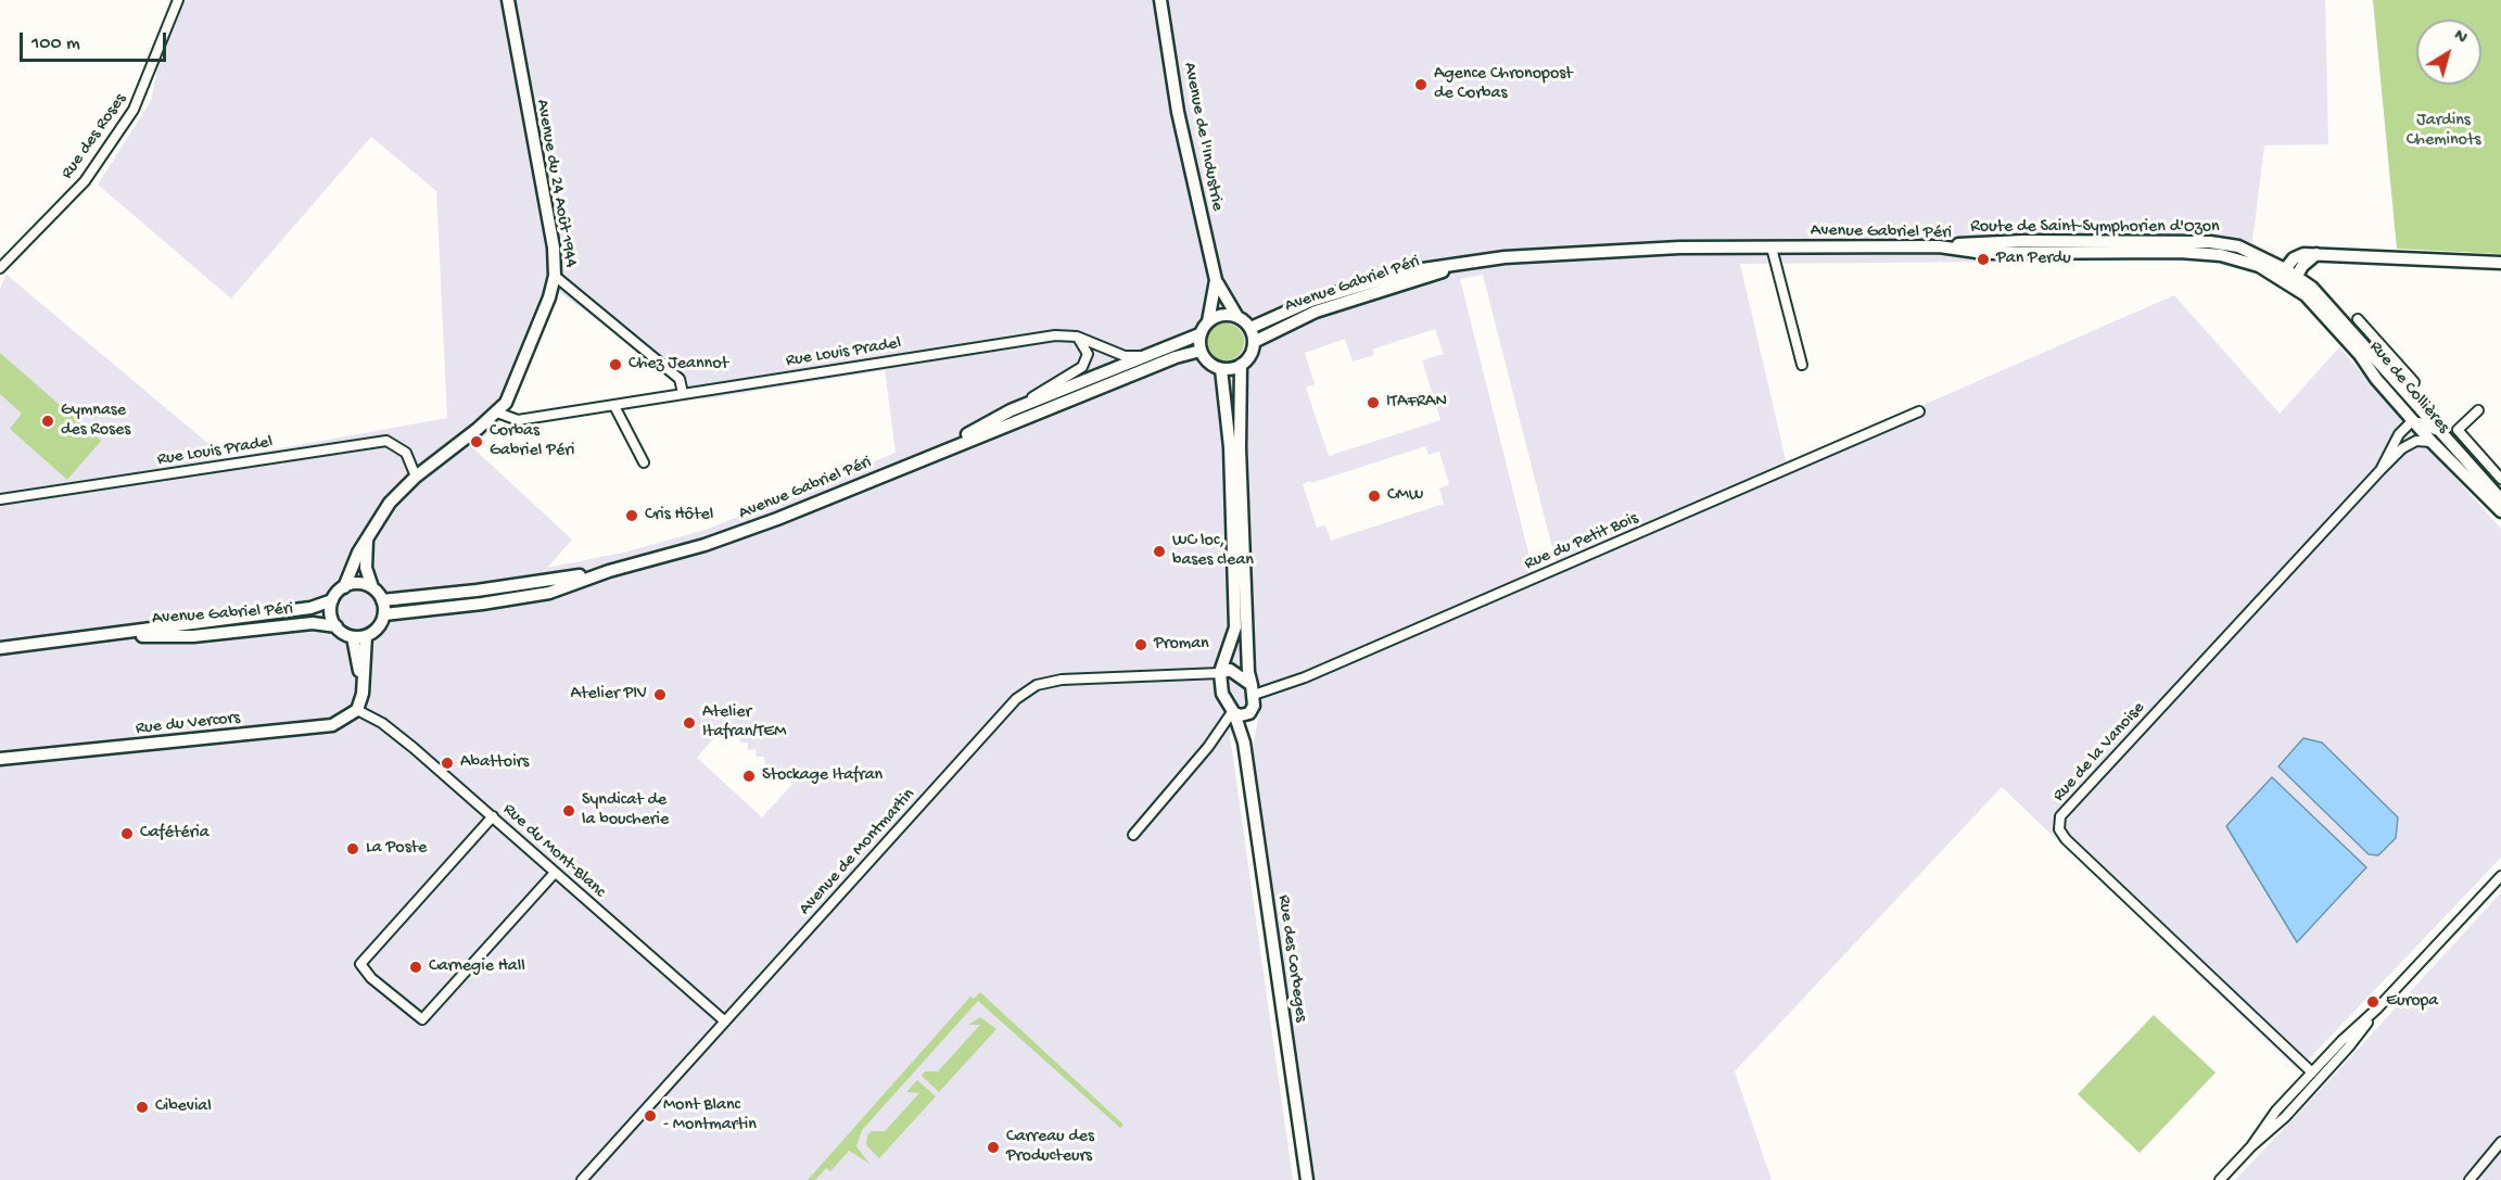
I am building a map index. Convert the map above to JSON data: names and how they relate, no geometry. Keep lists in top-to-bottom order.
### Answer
{
  "streets": {
    "main road": [
      "Avenue de l'Industrie",
      "Avenue du 24 Août 1944",
      "Avenue Gabriel Péri",
      "Rue de Collières",
      "Rue du Vercors",
      "Rue des Corbeges"
    ],
    "street": [
      "Rue des Roses",
      "Rue Louis Pradel",
      "Rue du Petit Bois",
      "Rue de la Vanoise",
      "Rue du Mont-Blanc",
      "Avenue de Montmartin"
    ]
  },
  "crossings": [
    ["Avenue de l'Industrie", "Avenue Gabriel Péri"],
    ["Avenue du 24 Août 1944", "Rue Louis Pradel"],
    ["Avenue Gabriel Péri", "Rue Louis Pradel"],
    ["Rue de Collières", "Rue de la Vanoise"],
    ["Rue du Petit Bois", "Rue des Corbeges"],
    ["Rue du Vercors", "Rue du Mont-Blanc"],
    ["Rue du Mont-Blanc", "Avenue de Montmartin"],
    ["Avenue de Montmartin", "Rue des Corbeges"]
  ],
  "parks": ["Jardins Cheminots"],
  "places": [
    "Agence Chronopost de Corbas",
    "Pan Perdu",
    "Chez Jeannot",
    "ITAFRAN",
    "Gymnase des Roses",
    "Corbas Gabriel Péri",
    "CMW",
    "Cris Hôtel",
    "WC loc, bases clean",
    "Proman",
    "Atelier PIV",
    "Atelier Itafran/TEM",
    "Abattoirs",
    "Stockage Itafran",
    "Syndicat de la boucherie",
    "Cafétéria",
    "La Poste",
    "Carnegie Hall",
    "Europa",
    "Cibevial",
    "Mont Blanc - Montmartin",
    "Carreau des Producteurs"
  ],
  "scale_bar": "100 m",
  "north": "top right"
}
